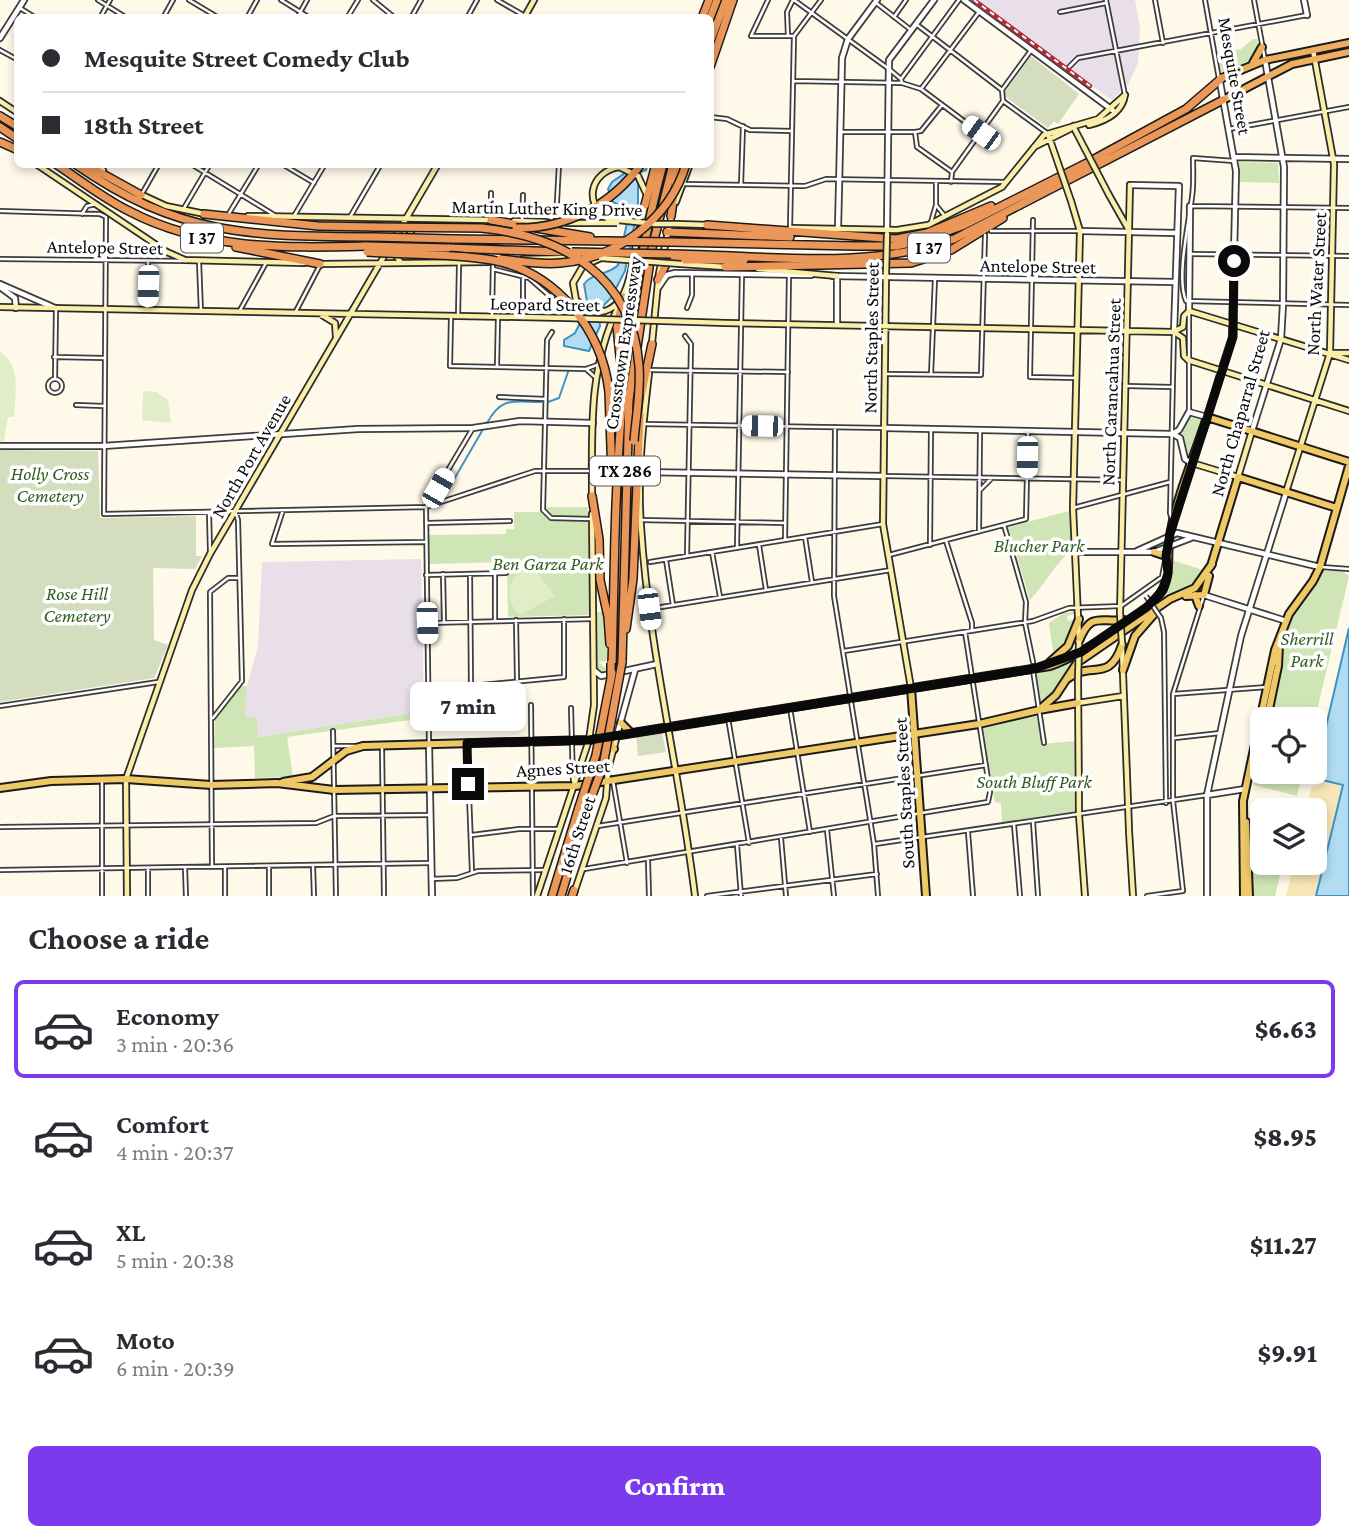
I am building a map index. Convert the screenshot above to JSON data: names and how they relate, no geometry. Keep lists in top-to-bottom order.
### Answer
{
  "streets": {
    "highway": ["I 37", "Crosstown Expressway", "TX 286"],
    "main road": [
      "Martin Luther King Drive",
      "Antelope Street",
      "North Water Street",
      "Leopard Street",
      "North Staples Street",
      "North Carancahua Street",
      "North Chaparral Street",
      "North Port Avenue",
      "Agnes Street",
      "South Staples Street",
      "16th Street"
    ],
    "street": ["Mesquite Street"]
  },
  "crossings": [
    ["Mesquite Street", "I 37"],
    ["Martin Luther King Drive", "North Staples Street"],
    ["Martin Luther King Drive", "North Port Avenue"],
    ["Antelope Street", "North Staples Street"],
    ["Antelope Street", "North Carancahua Street"],
    ["Antelope Street", "North Port Avenue"],
    ["Leopard Street", "North Staples Street"],
    ["Leopard Street", "North Carancahua Street"],
    ["Leopard Street", "North Port Avenue"],
    ["North Staples Street", "South Staples Street"],
    ["Crosstown Expressway", "TX 286"],
    ["North Port Avenue", "Agnes Street"],
    ["Agnes Street", "South Staples Street"],
    ["Agnes Street", "16th Street"]
  ],
  "parks": [
    "Holly Cross Cemetery",
    "Blucher Park",
    "Ben Garza Park",
    "Rose Hill Cemetery",
    "Sherrill Park",
    "South Bluff Park"
  ],
  "page": {
    "banner": ["Mesquite Street Comedy Club", "18th Street"],
    "bubble": "7 min",
    "heading": "Choose a ride",
    "list": [
      {
        "name": "Economy",
        "note": "3 min · 20:36",
        "value": "$6.63"
      },
      {
        "name": "Comfort",
        "note": "4 min · 20:37",
        "value": "$8.95"
      },
      {
        "name": "XL",
        "note": "5 min · 20:38",
        "value": "$11.27"
      },
      {
        "name": "Moto",
        "note": "6 min · 20:39",
        "value": "$9.91"
      }
    ],
    "buttons": "Confirm"
  }
}
